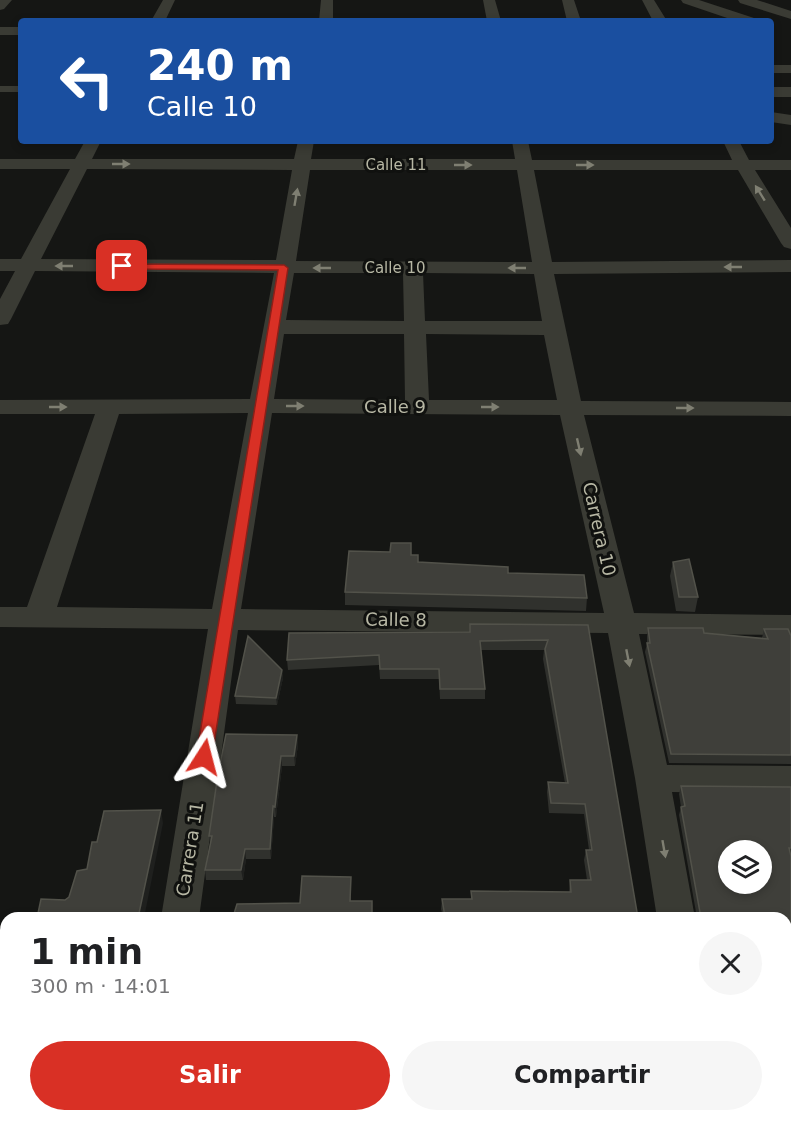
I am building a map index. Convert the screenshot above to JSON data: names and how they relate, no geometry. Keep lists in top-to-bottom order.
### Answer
{
  "streets": {
    "street": [
      "Calle 11",
      "Calle 10",
      "Calle 9",
      "Carrera 10",
      "Calle 8",
      "Carrera 11"
    ]
  },
  "crossings": [
    ["Calle 11", "Carrera 10"],
    ["Calle 11", "Carrera 11"],
    ["Calle 10", "Carrera 10"],
    ["Calle 10", "Carrera 11"],
    ["Calle 9", "Carrera 10"],
    ["Calle 9", "Carrera 11"],
    ["Carrera 10", "Calle 8"],
    ["Calle 8", "Carrera 11"]
  ],
  "one_way": ["Carrera 10"],
  "page": {
    "turn": ["240 m", "Calle 10"],
    "heading": ["1 min", "300 m · 14:01"],
    "buttons": ["Salir", "Compartir"]
  }
}
